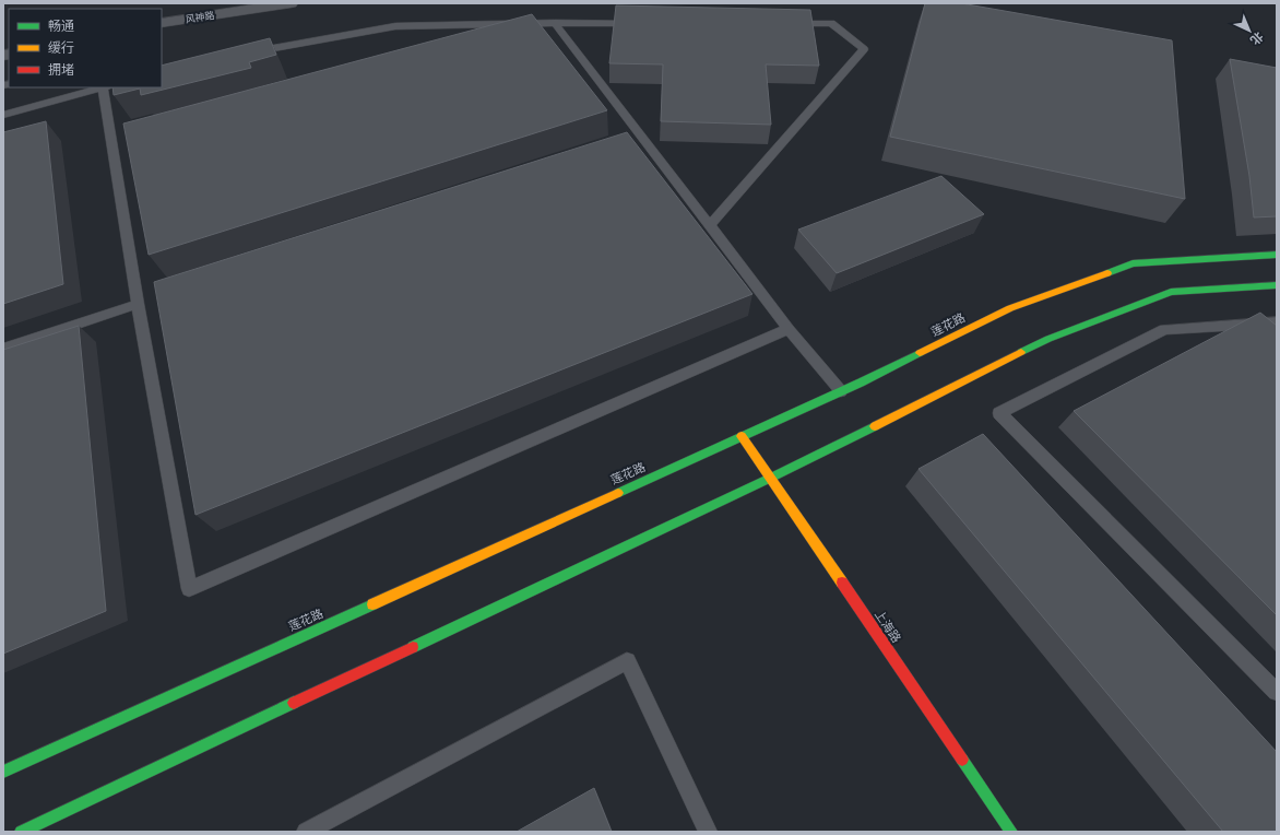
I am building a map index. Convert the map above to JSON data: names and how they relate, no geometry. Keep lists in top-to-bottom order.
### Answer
{
  "streets": {
    "street": ["风神路", "莲花路", "上海路"]
  },
  "crossings": [
    ["莲花路", "上海路"]
  ],
  "legend": ["畅通", "缓行", "拥堵"],
  "north": "bottom right"
}
